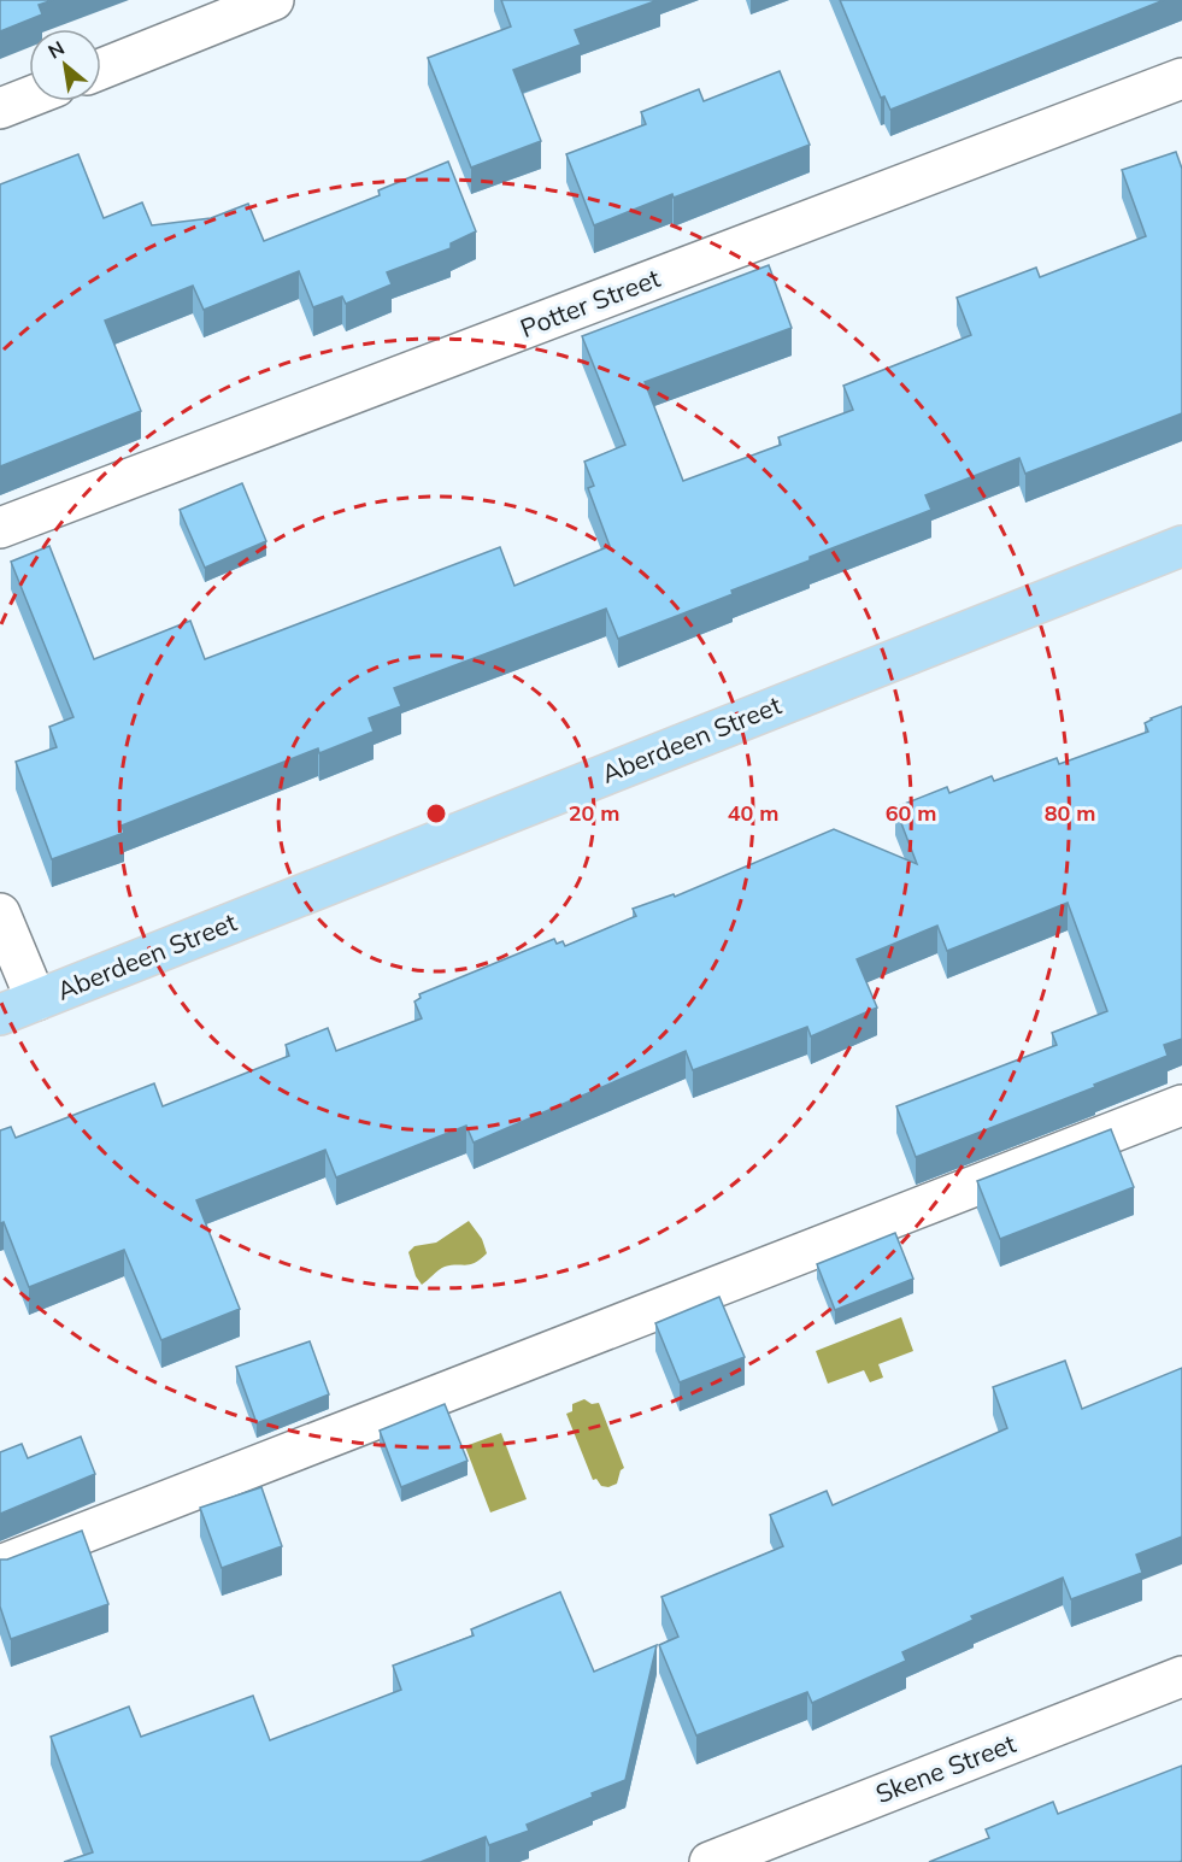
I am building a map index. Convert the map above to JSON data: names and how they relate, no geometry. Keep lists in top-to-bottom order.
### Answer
{
  "streets": {
    "main road": ["Aberdeen Street"],
    "street": ["Potter Street", "Skene Street"]
  },
  "north": "top left",
  "rings": [
    "20 m",
    "40 m",
    "60 m",
    "80 m"
  ]
}
